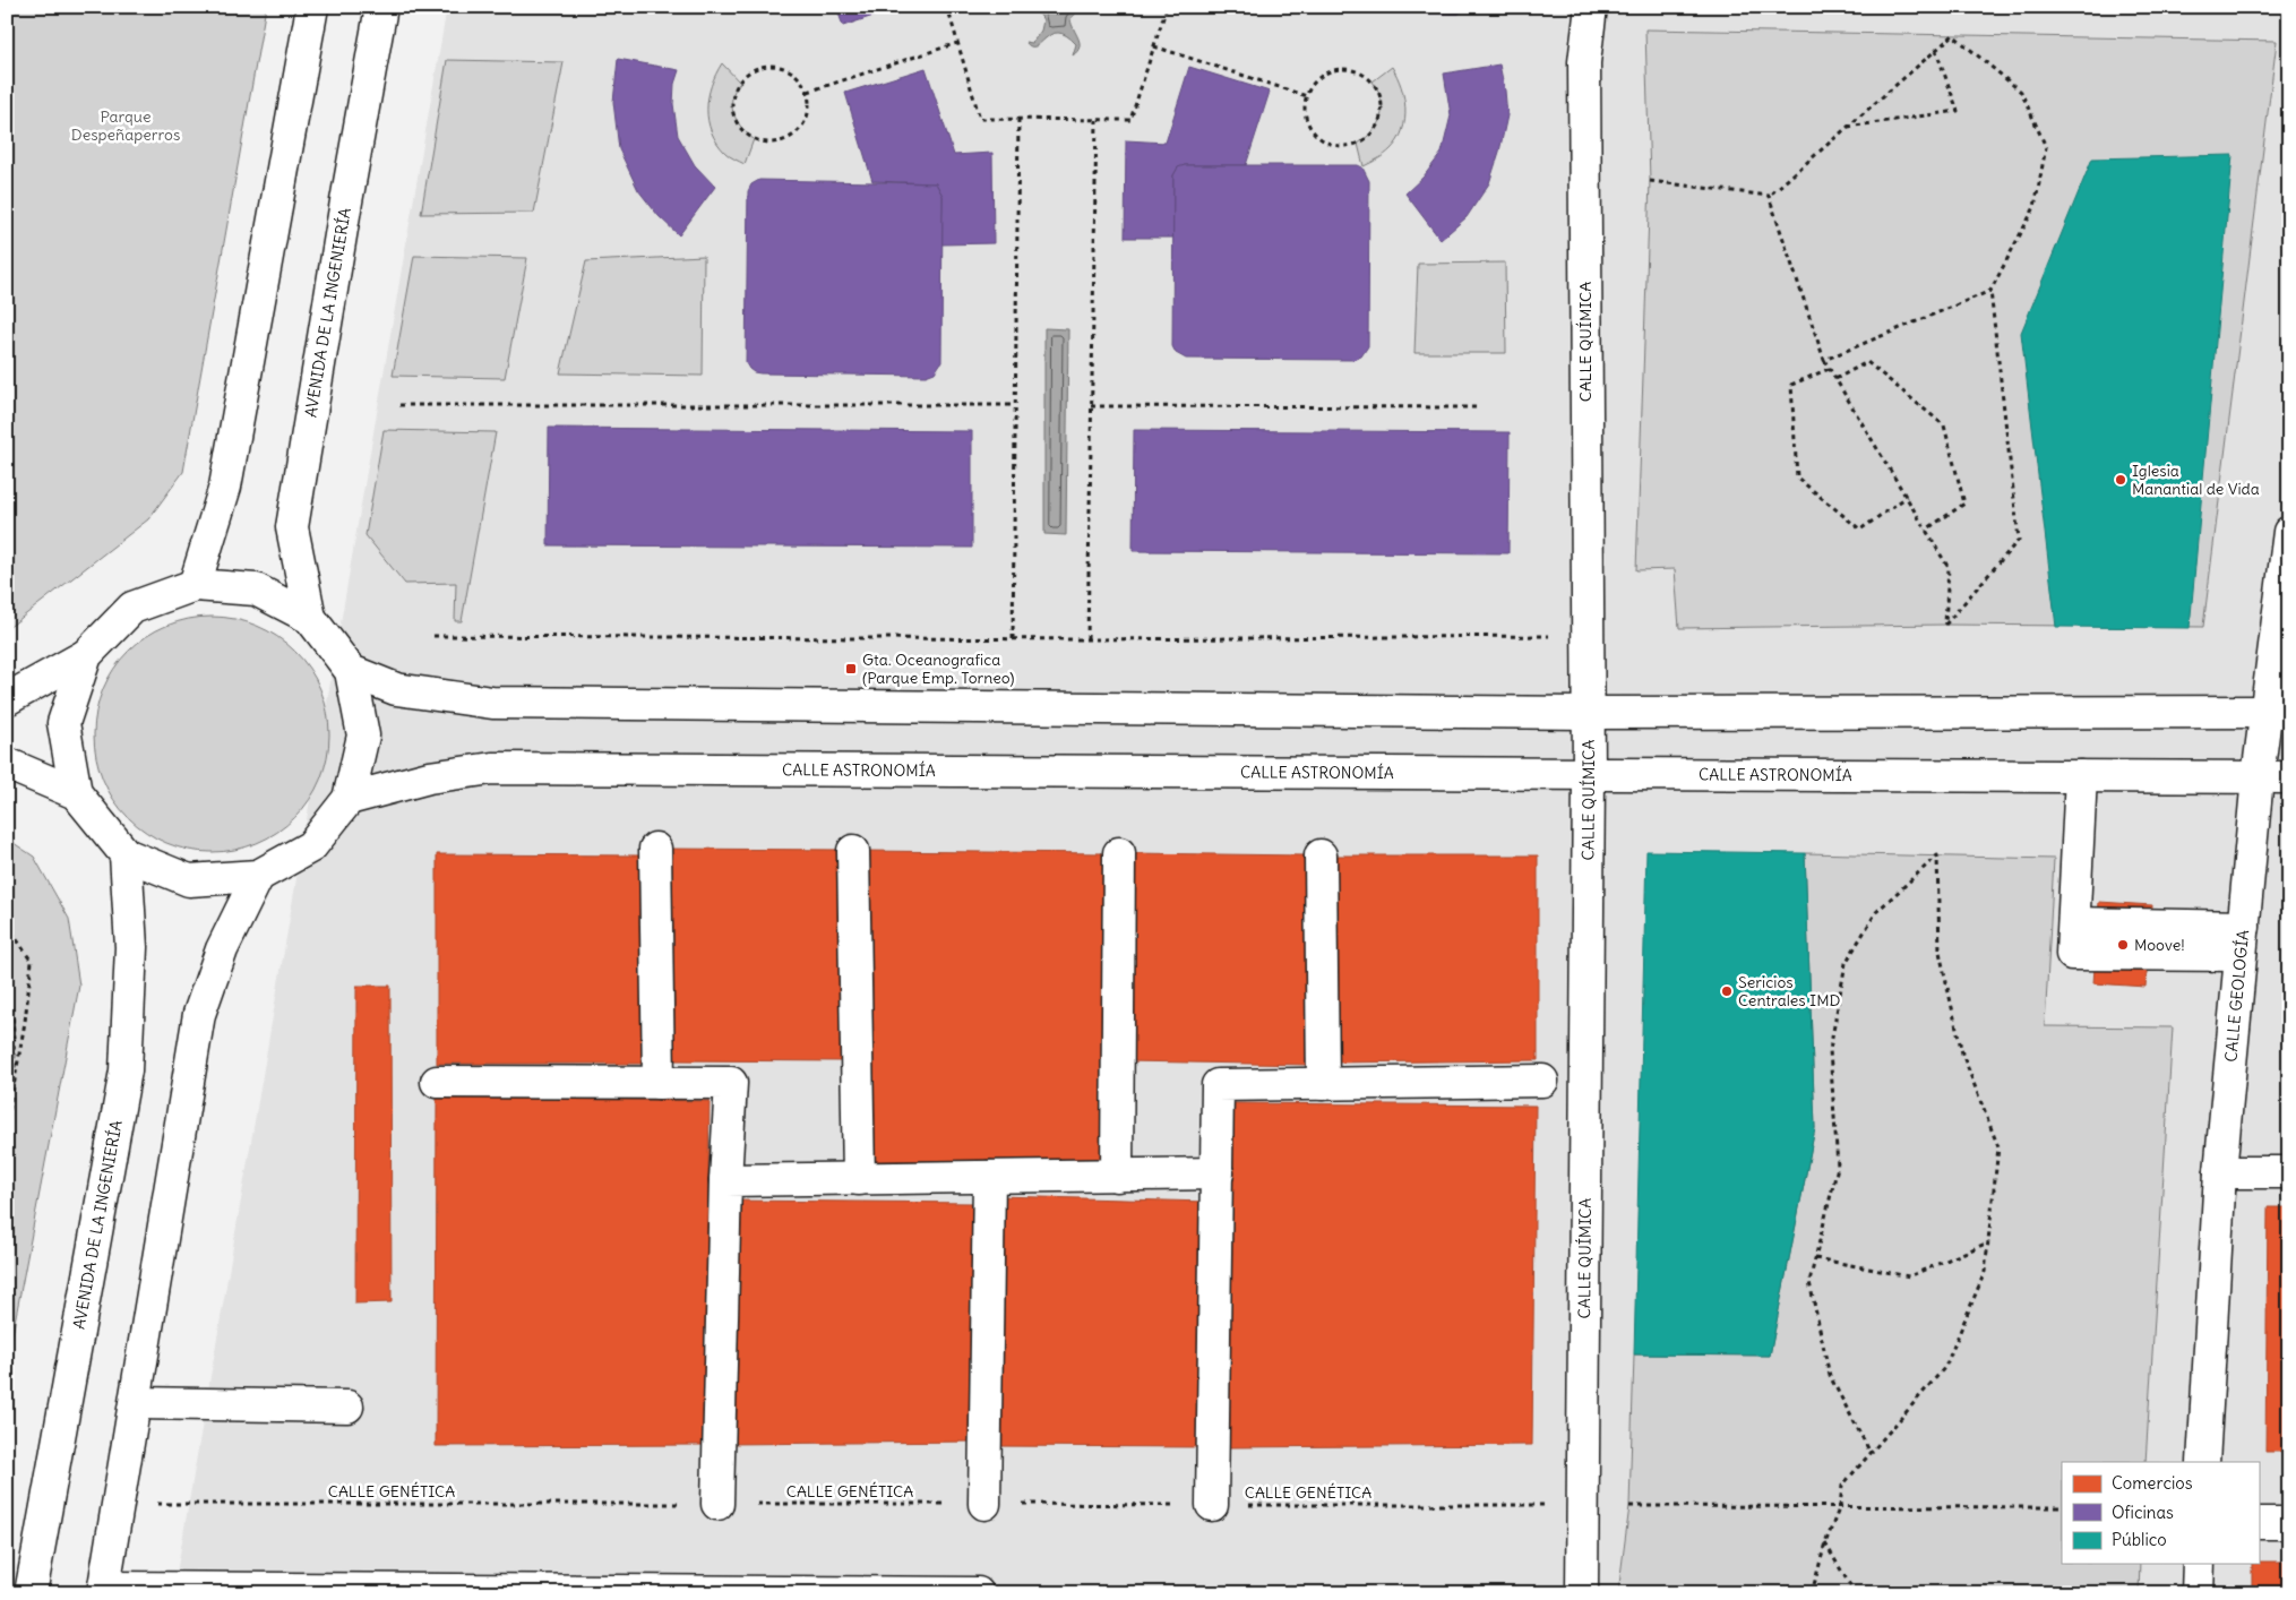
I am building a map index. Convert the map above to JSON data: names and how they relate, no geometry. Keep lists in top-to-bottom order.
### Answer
{
  "streets": {
    "street": [
      "AVENIDA DE LA INGENIERÍA",
      "CALLE QUÍMICA",
      "CALLE ASTRONOMÍA",
      "CALLE GEOLOGÍA"
    ],
    "path": ["CALLE GENÉTICA"]
  },
  "crossings": [
    ["CALLE QUÍMICA", "CALLE ASTRONOMÍA"],
    ["CALLE QUÍMICA", "CALLE GENÉTICA"],
    ["CALLE ASTRONOMÍA", "CALLE GEOLOGÍA"]
  ],
  "parks": ["Parque Despeñaperros"],
  "places": {
    "other": ["Iglesia Manantial de Vida", "Moove!", "Sericios Centrales IMD"],
    "transit": ["Gta. Oceanografica (Parque Emp. Torneo)"]
  },
  "legend": ["Comercios", "Oficinas", "Público"]
}
